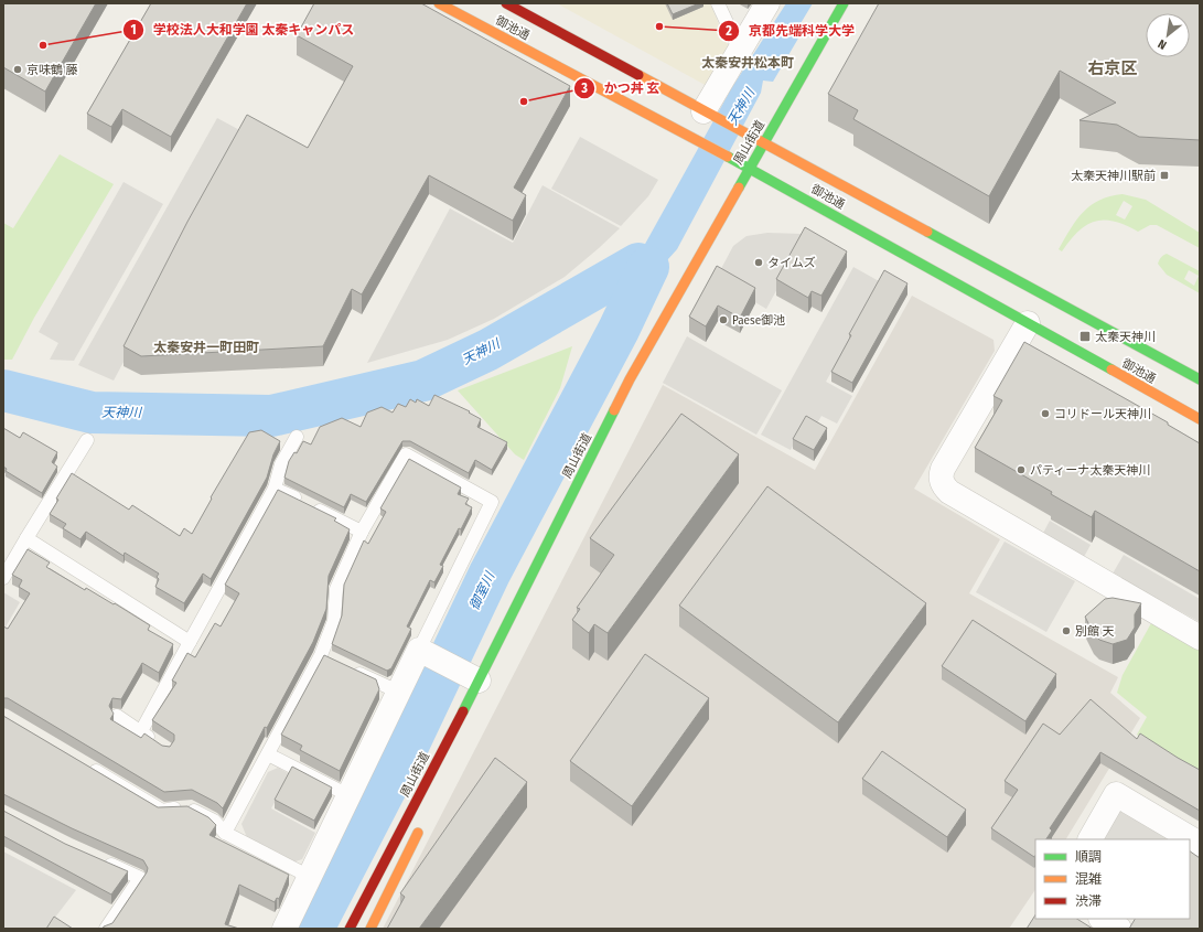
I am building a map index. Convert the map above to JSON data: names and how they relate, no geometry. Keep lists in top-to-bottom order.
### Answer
{
  "streets": {
    "main road": ["御池通", "周山街道"]
  },
  "crossings": [
    ["御池通", "周山街道"]
  ],
  "districts": ["太秦安井松本町", "右京区", "太秦安井一町田町"],
  "water": ["天神川", "御室川"],
  "places": {
    "other": [
      "京都先端科学大学",
      "学校法人大和学園 太秦キャンパス",
      "京味鶴 藤",
      "かつ丼 玄",
      "タイムズ",
      "Paese御池",
      "コリドール天神川",
      "パティーナ太秦天神川",
      "別館 天"
    ],
    "transit": ["太秦天神川駅前", "太秦天神川"]
  },
  "legend": ["順調", "混雑", "渋滞"],
  "north": "bottom left"
}
